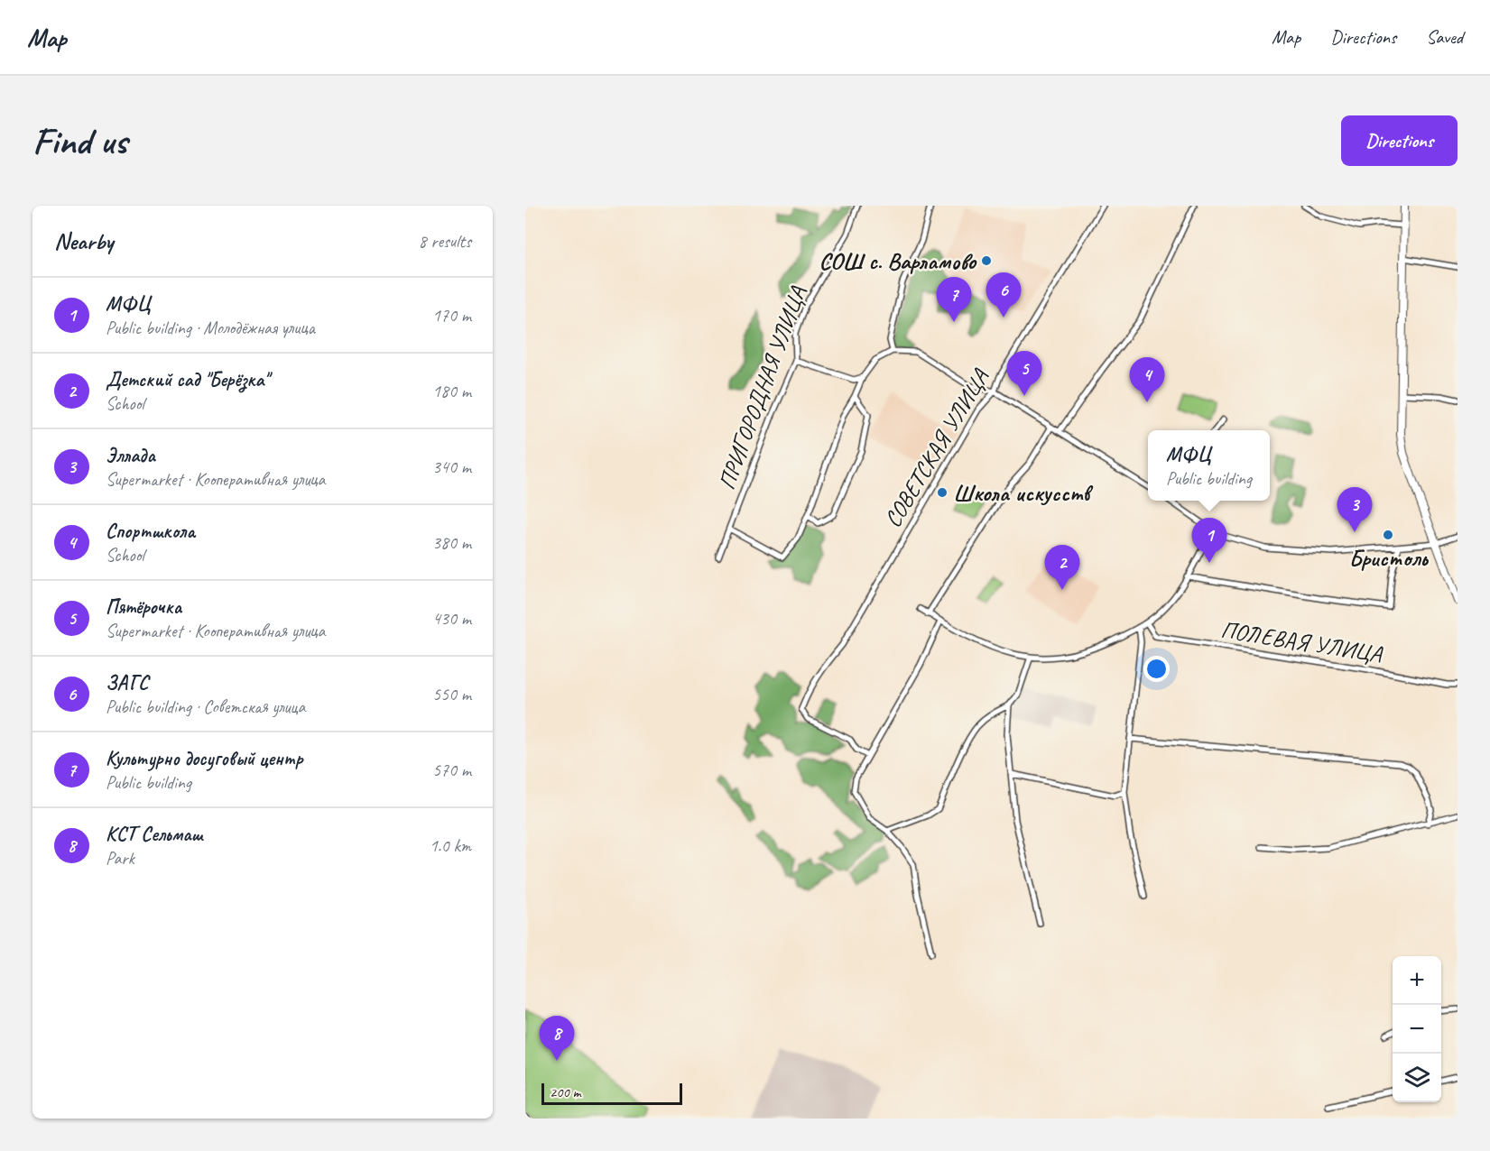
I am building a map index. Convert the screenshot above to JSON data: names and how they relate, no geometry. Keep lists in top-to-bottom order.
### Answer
{
  "streets": {
    "street": ["ПРИГОРОДНАЯ УЛИЦА", "СОВЕТСКАЯ УЛИЦА", "ПОЛЕВАЯ УЛИЦА"]
  },
  "places": ["СОШ с. Варламово", "Школа искусств", "Бристоль"],
  "scale_bar": "200 m",
  "page": {
    "header": "Map",
    "nav": ["Map", "Directions", "Saved"],
    "buttons": "Directions",
    "title": "Find us",
    "heading": ["Nearby", "8 results"],
    "pins": [
      "6",
      "7",
      "5",
      "4",
      "3",
      "1",
      "2",
      "8"
    ],
    "list": [
      {
        "mark": "1",
        "name": "МФЦ",
        "note": "Public building · Молодёжная улица",
        "value": "170 m"
      },
      {
        "mark": "2",
        "name": "Детский сад \"Берёзка\"",
        "note": "School",
        "value": "180 m"
      },
      {
        "mark": "3",
        "name": "Эллада",
        "note": "Supermarket · Кооперативная улица",
        "value": "340 m"
      },
      {
        "mark": "4",
        "name": "Спортшкола",
        "note": "School",
        "value": "380 m"
      },
      {
        "mark": "5",
        "name": "Пятёрочка",
        "note": "Supermarket · Кооперативная улица",
        "value": "430 m"
      },
      {
        "mark": "6",
        "name": "ЗАГС",
        "note": "Public building · Советская улица",
        "value": "550 m"
      },
      {
        "mark": "7",
        "name": "Культурно досуговый центр",
        "note": "Public building",
        "value": "570 m"
      },
      {
        "mark": "8",
        "name": "КСТ Сельмаш",
        "note": "Park",
        "value": "1.0 km"
      }
    ],
    "popup": ["МФЦ", "Public building"],
    "map_buttons": ["+", "−"],
    "scale": "200 m"
  }
}
